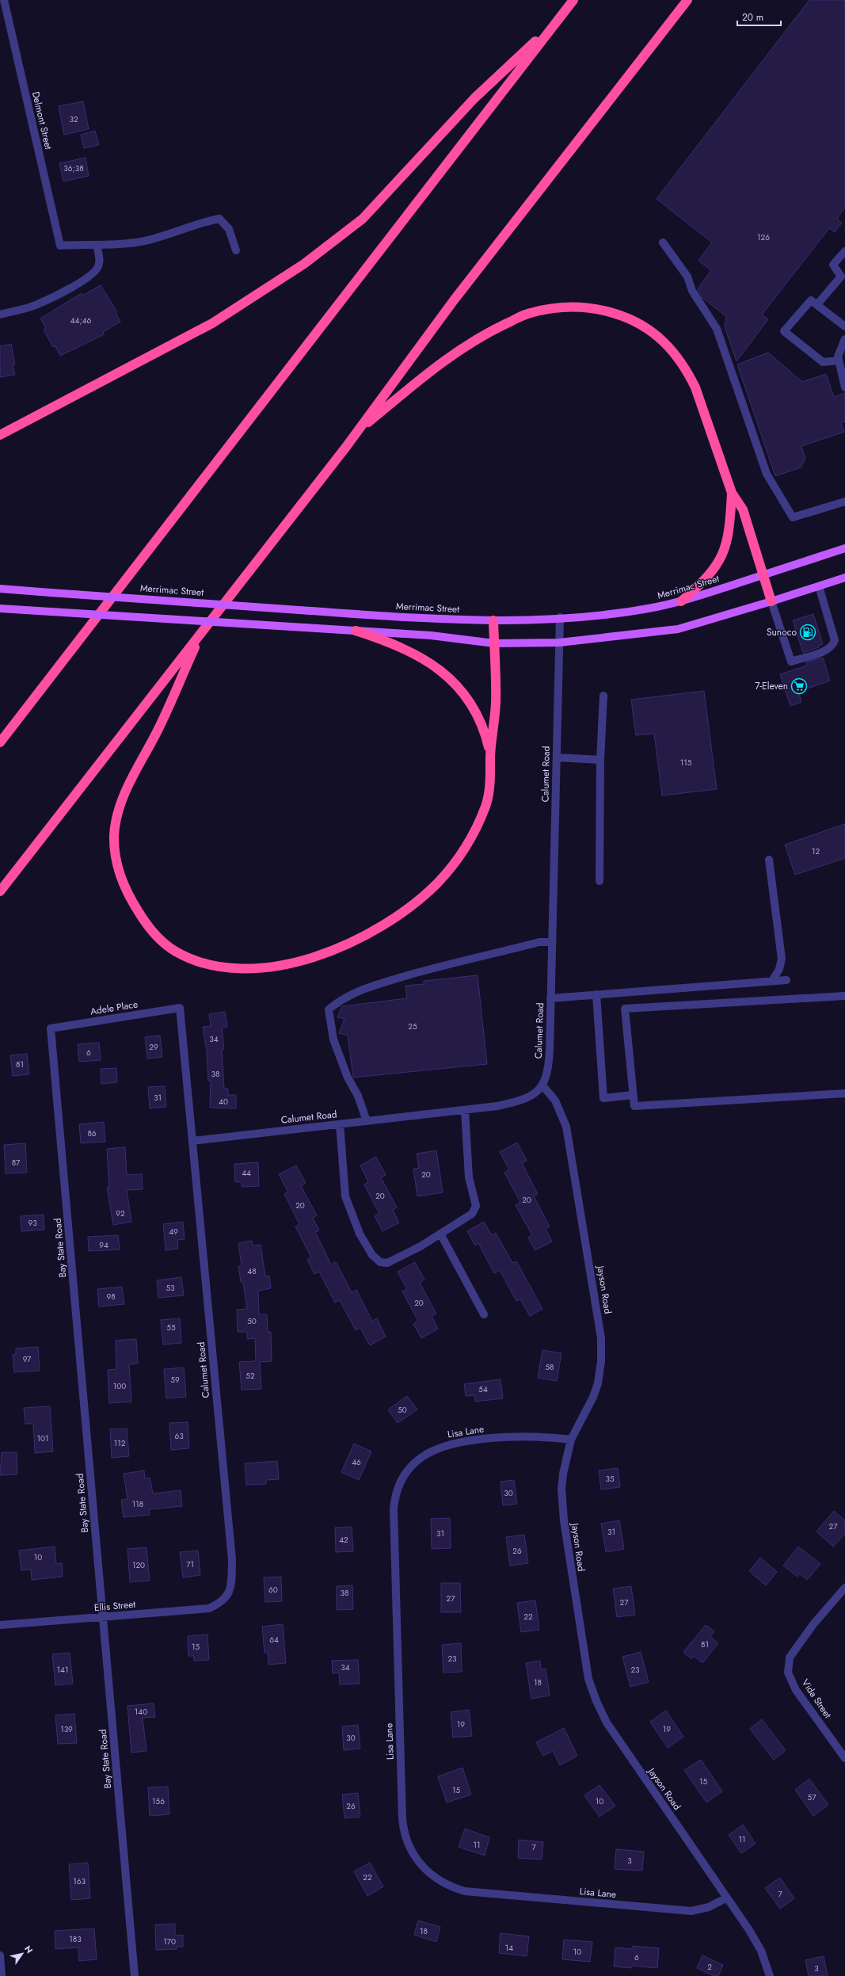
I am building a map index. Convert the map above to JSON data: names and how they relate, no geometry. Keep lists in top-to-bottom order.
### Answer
{
  "streets": {
    "main road": ["Merrimac Street"],
    "street": [
      "Delmont Street",
      "Calumet Road",
      "Adele Place",
      "Bay State Road",
      "Jayson Road",
      "Lisa Lane",
      "Ellis Street",
      "Vida Street"
    ]
  },
  "crossings": [
    ["Merrimac Street", "Calumet Road"],
    ["Calumet Road", "Adele Place"],
    ["Calumet Road", "Jayson Road"],
    ["Calumet Road", "Ellis Street"],
    ["Adele Place", "Bay State Road"],
    ["Bay State Road", "Ellis Street"],
    ["Jayson Road", "Lisa Lane"]
  ],
  "places": {
    "fuel station": ["Sunoco"],
    "supermarket": ["7-Eleven"]
  },
  "house_numbers": [
    "32",
    "36;38",
    "126",
    "44;46",
    "115",
    "12",
    "25",
    "34",
    "29",
    "6",
    "81",
    "38",
    "31",
    "40",
    "86",
    "87",
    "44",
    "20",
    "20",
    "20",
    "20",
    "92",
    "93",
    "49",
    "94",
    "48",
    "53",
    "98",
    "20",
    "50",
    "55",
    "97",
    "58",
    "52",
    "59",
    "100",
    "54",
    "50",
    "63",
    "101",
    "112",
    "46",
    "35",
    "30",
    "118",
    "27",
    "31",
    "31",
    "42",
    "26",
    "10",
    "71",
    "120",
    "60",
    "38",
    "27",
    "27",
    "22",
    "64",
    "81",
    "15",
    "23",
    "34",
    "141",
    "23",
    "18",
    "140",
    "19",
    "139",
    "19",
    "30",
    "15",
    "15",
    "57",
    "156",
    "10",
    "26",
    "11",
    "11",
    "7",
    "3",
    "22",
    "163",
    "7",
    "18",
    "183",
    "170",
    "14",
    "10",
    "6",
    "2",
    "3"
  ],
  "scale_bar": "20 m",
  "north": "top right"
}
